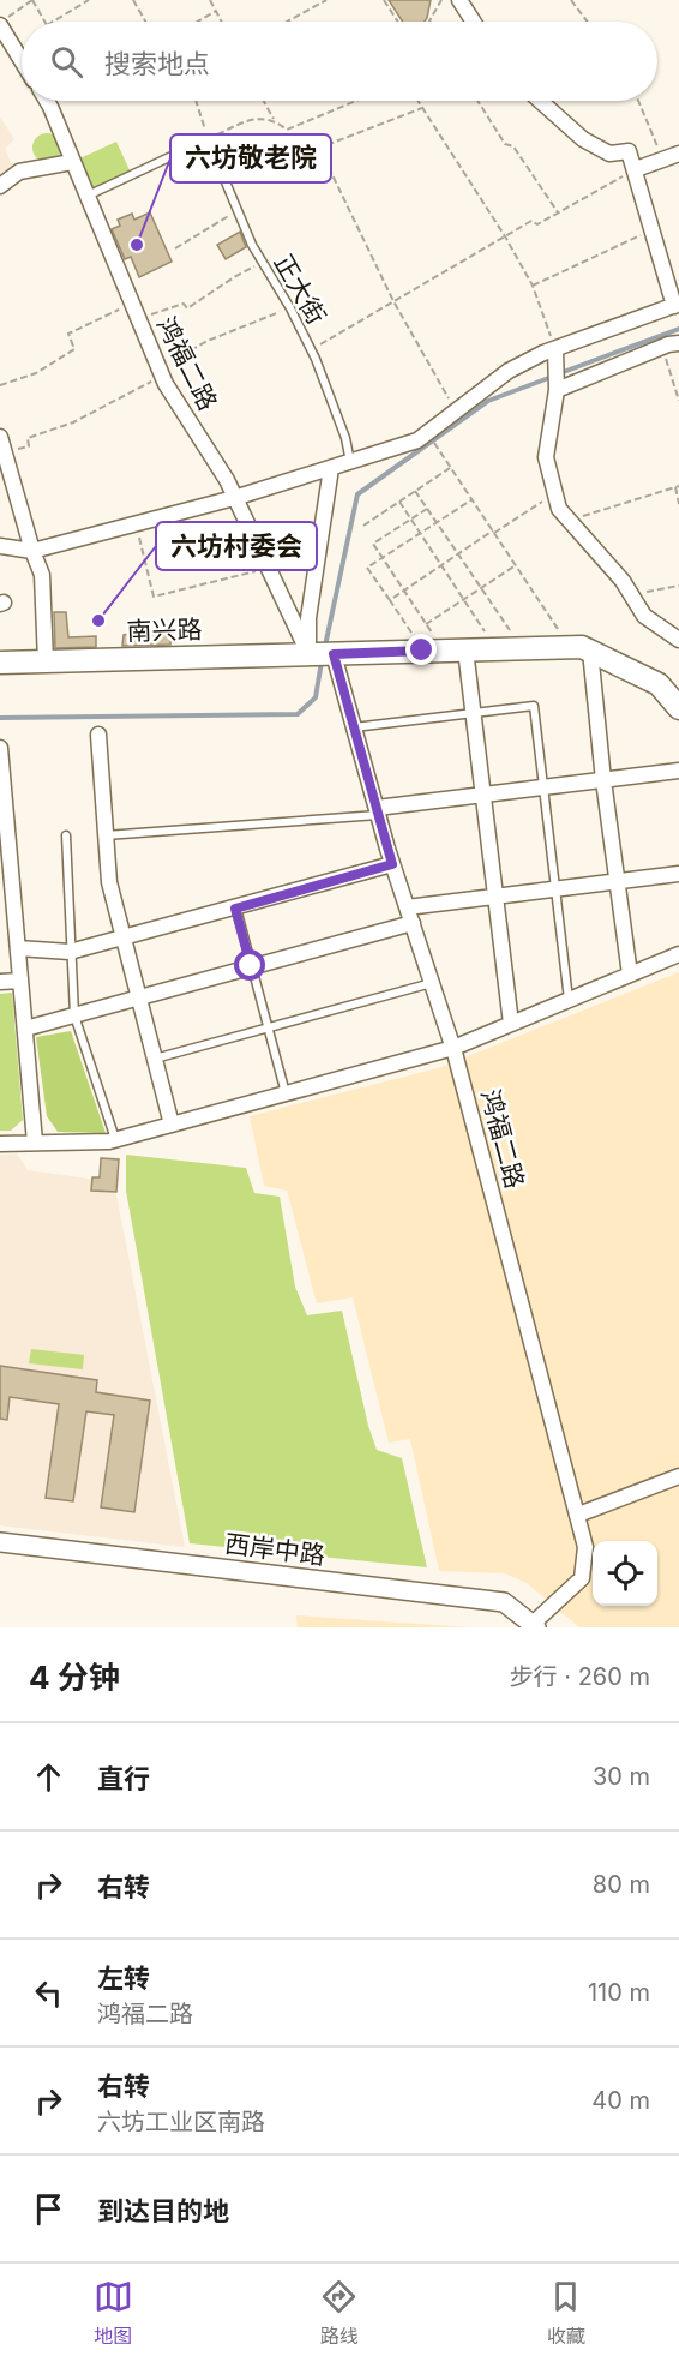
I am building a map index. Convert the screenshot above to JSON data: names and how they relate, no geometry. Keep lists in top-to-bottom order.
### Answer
{
  "streets": {
    "main road": ["南兴路"],
    "street": ["鸿福二路", "西岸中路"],
    "lane": ["正大街"]
  },
  "crossings": [
    ["鸿福二路", "南兴路"],
    ["鸿福二路", "西岸中路"]
  ],
  "places": ["六坊敬老院", "六坊村委会"],
  "page": {
    "search": "搜索地点",
    "heading": ["4 分钟", "步行 · 260 m"],
    "list": [
      ["直行", "30 m"],
      ["右转", "80 m"],
      ["左转", "鸿福二路", "110 m"],
      ["右转", "六坊工业区南路", "40 m"],
      "到达目的地"
    ],
    "nav": ["地图", "路线", "收藏"]
  }
}
